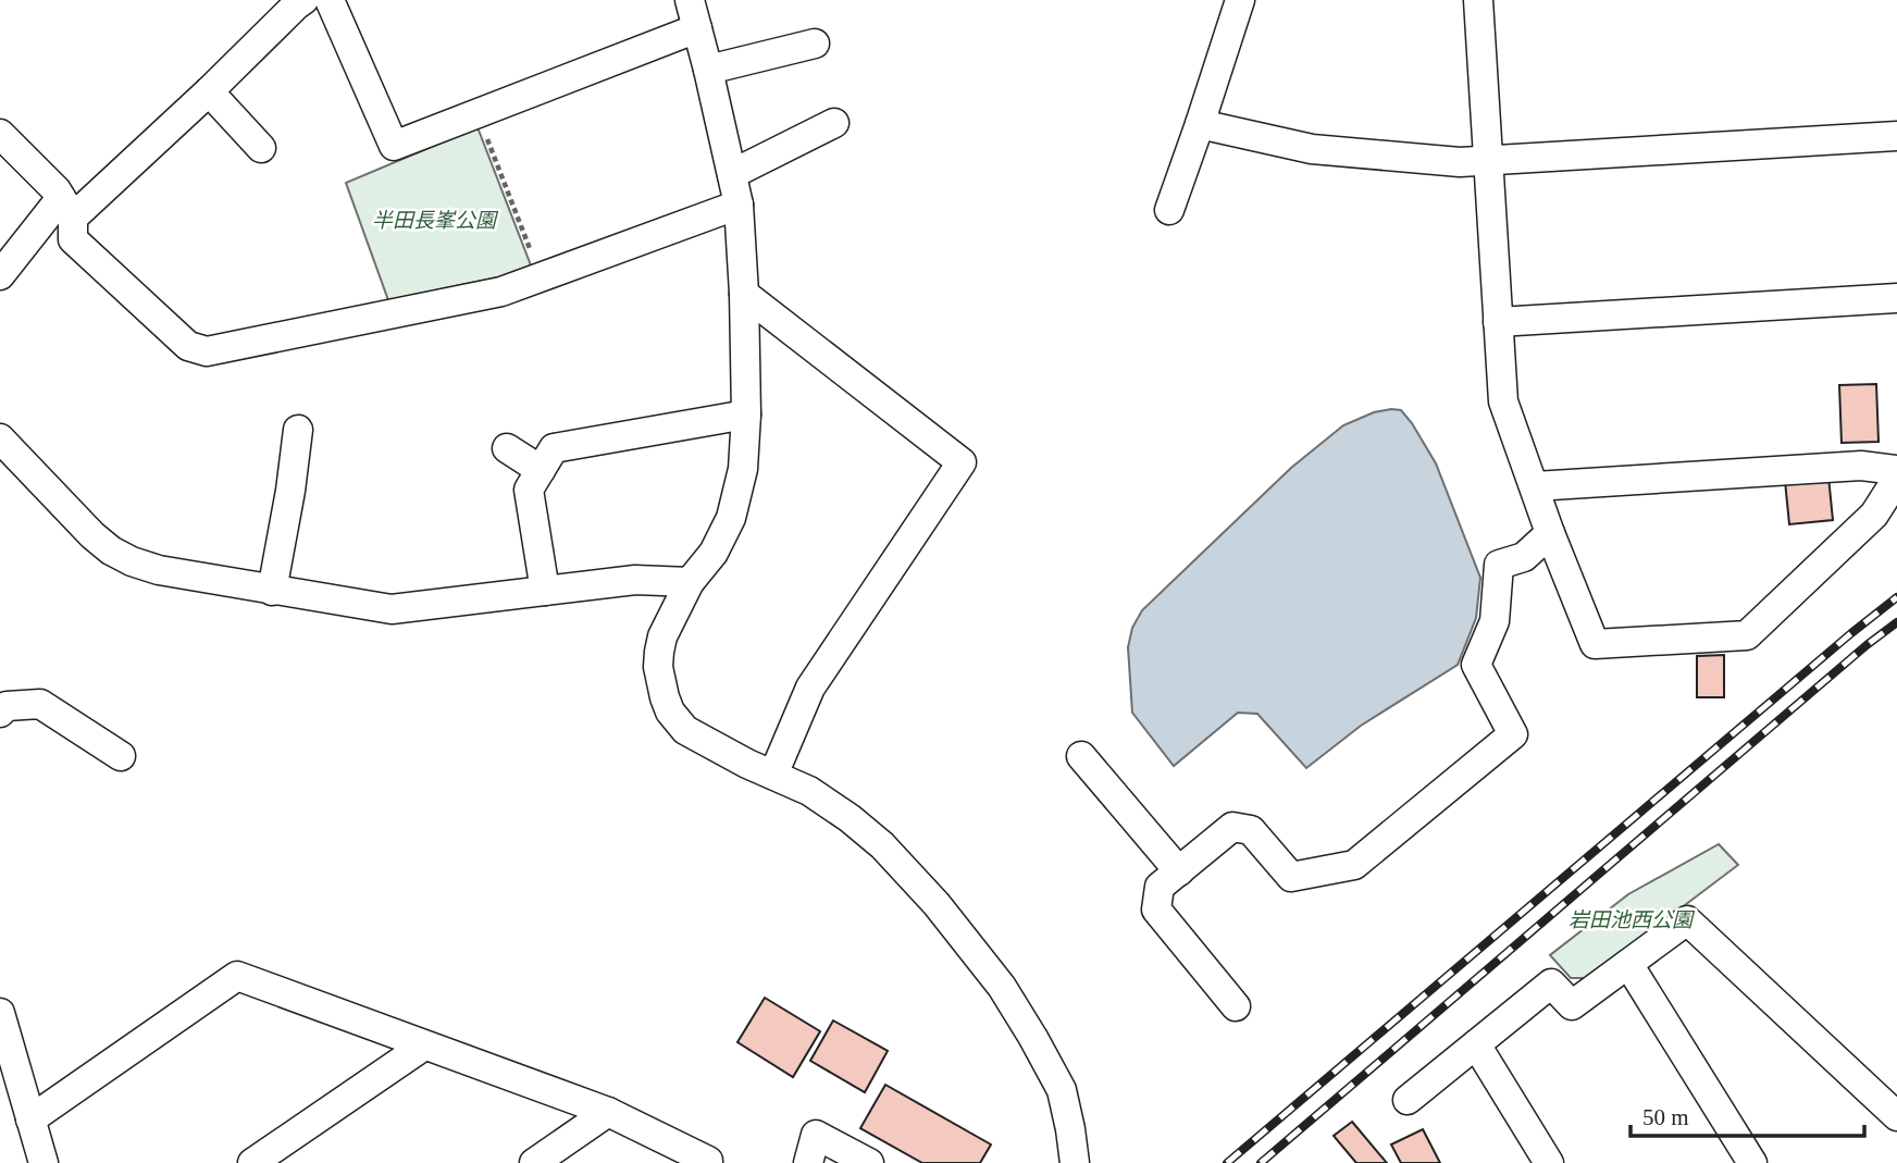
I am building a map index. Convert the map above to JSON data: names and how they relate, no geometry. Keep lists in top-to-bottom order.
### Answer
{
  "parks": ["半田長峯公園", "岩田池西公園"],
  "scale_bar": "50 m"
}
